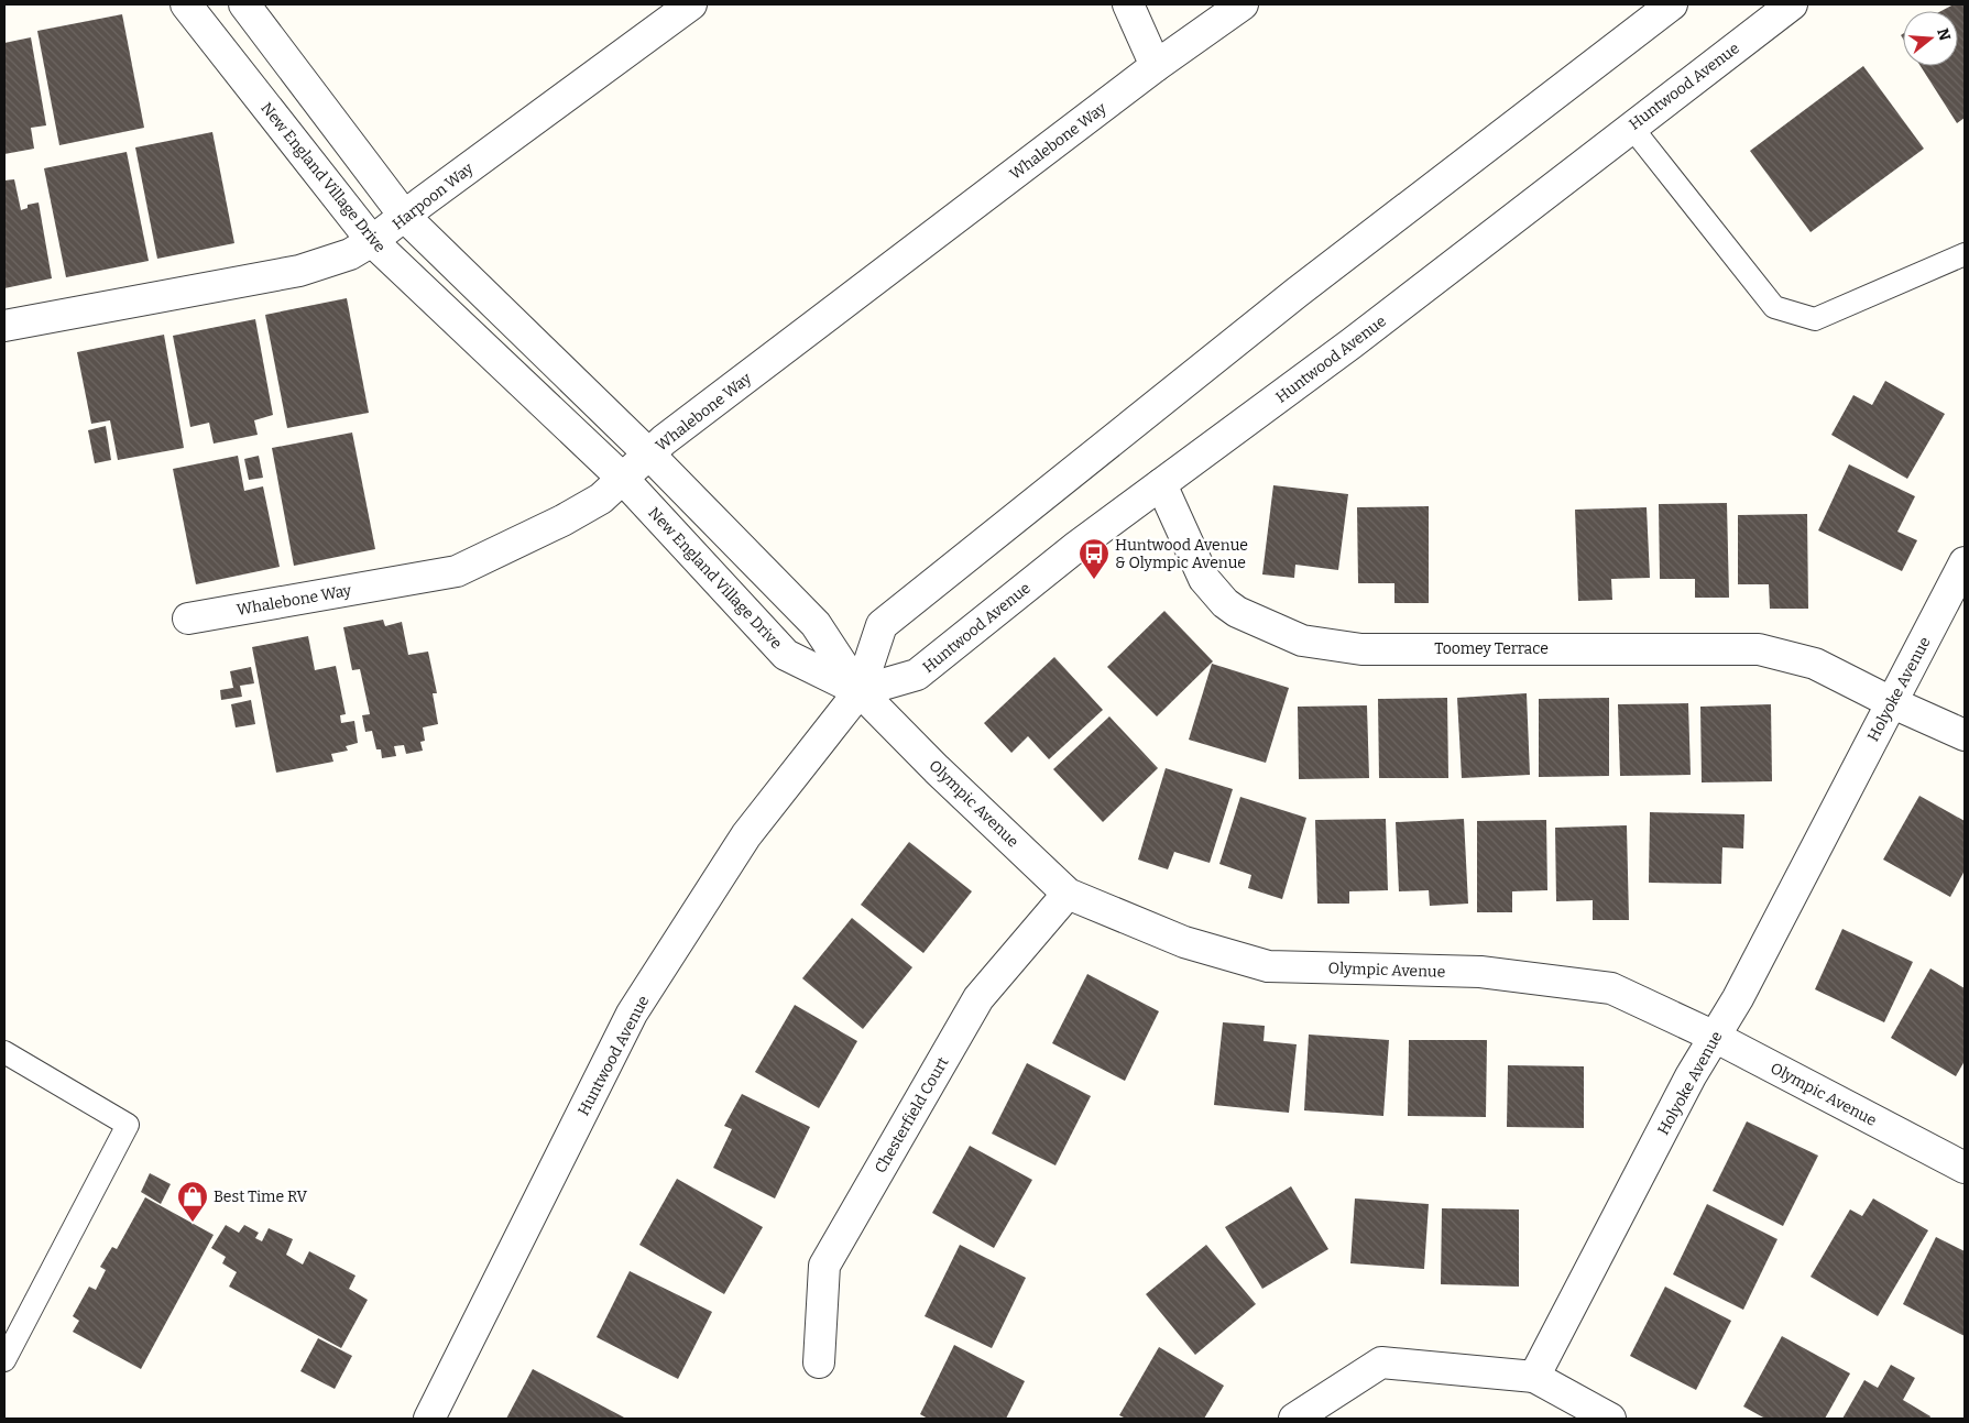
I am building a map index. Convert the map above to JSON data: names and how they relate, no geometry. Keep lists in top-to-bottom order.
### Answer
{
  "streets": {
    "street": [
      "Huntwood Avenue",
      "Whalebone Way",
      "New England Village Drive",
      "Harpoon Way",
      "Toomey Terrace",
      "Holyoke Avenue",
      "Olympic Avenue",
      "Chesterfield Court"
    ]
  },
  "crossings": [
    ["Huntwood Avenue", "New England Village Drive"],
    ["Huntwood Avenue", "Toomey Terrace"],
    ["Huntwood Avenue", "Olympic Avenue"],
    ["Whalebone Way", "New England Village Drive"],
    ["New England Village Drive", "Harpoon Way"],
    ["New England Village Drive", "Olympic Avenue"],
    ["Toomey Terrace", "Holyoke Avenue"],
    ["Holyoke Avenue", "Olympic Avenue"],
    ["Olympic Avenue", "Chesterfield Court"]
  ],
  "places": {
    "bus stop": ["Huntwood Avenue & Olympic Avenue"],
    "shop": ["Best Time RV"]
  },
  "north": "right"
}
